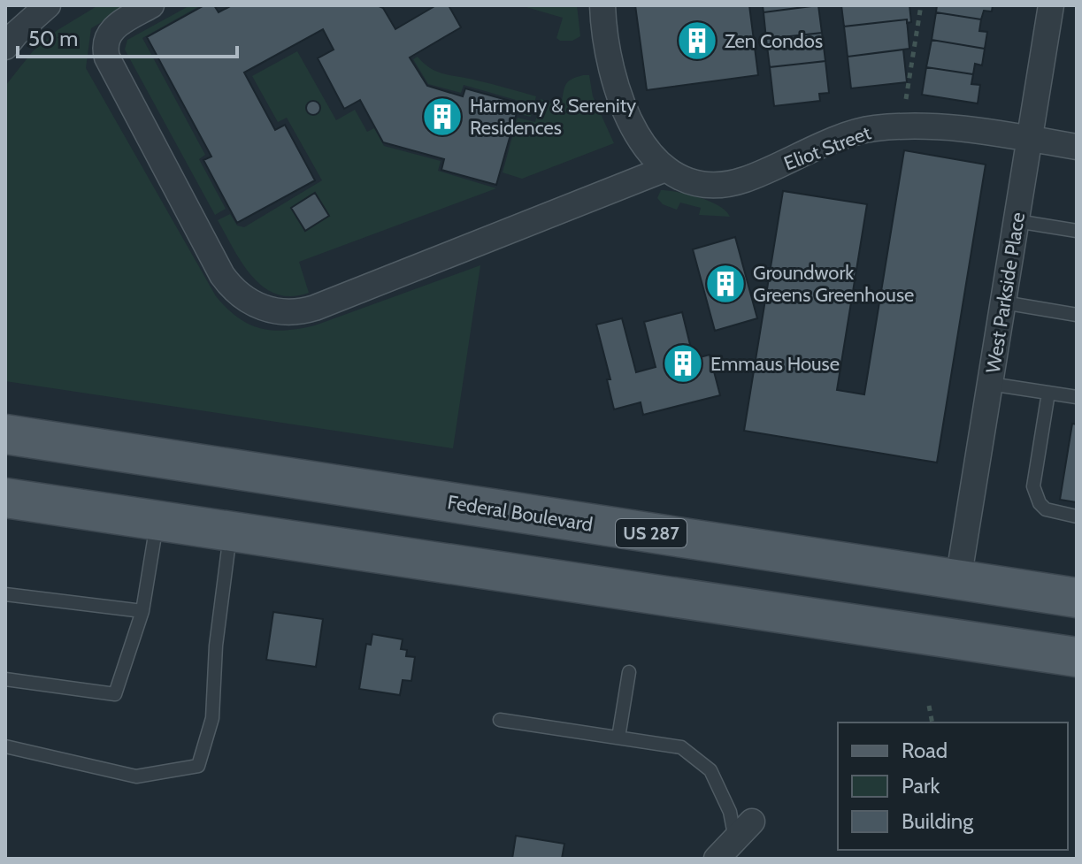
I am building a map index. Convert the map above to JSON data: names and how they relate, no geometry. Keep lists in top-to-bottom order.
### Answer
{
  "streets": {
    "main road": ["Federal Boulevard", "US 287"],
    "street": ["Eliot Street", "West Parkside Place"]
  },
  "crossings": [
    ["Eliot Street", "West Parkside Place"],
    ["West Parkside Place", "Federal Boulevard"]
  ],
  "places": {
    "building": [
      "Zen Condos",
      "Harmony & Serenity Residences",
      "Groundwork Greens Greenhouse",
      "Emmaus House"
    ]
  },
  "legend": ["Road", "Park", "Building"],
  "scale_bar": "50 m"
}
